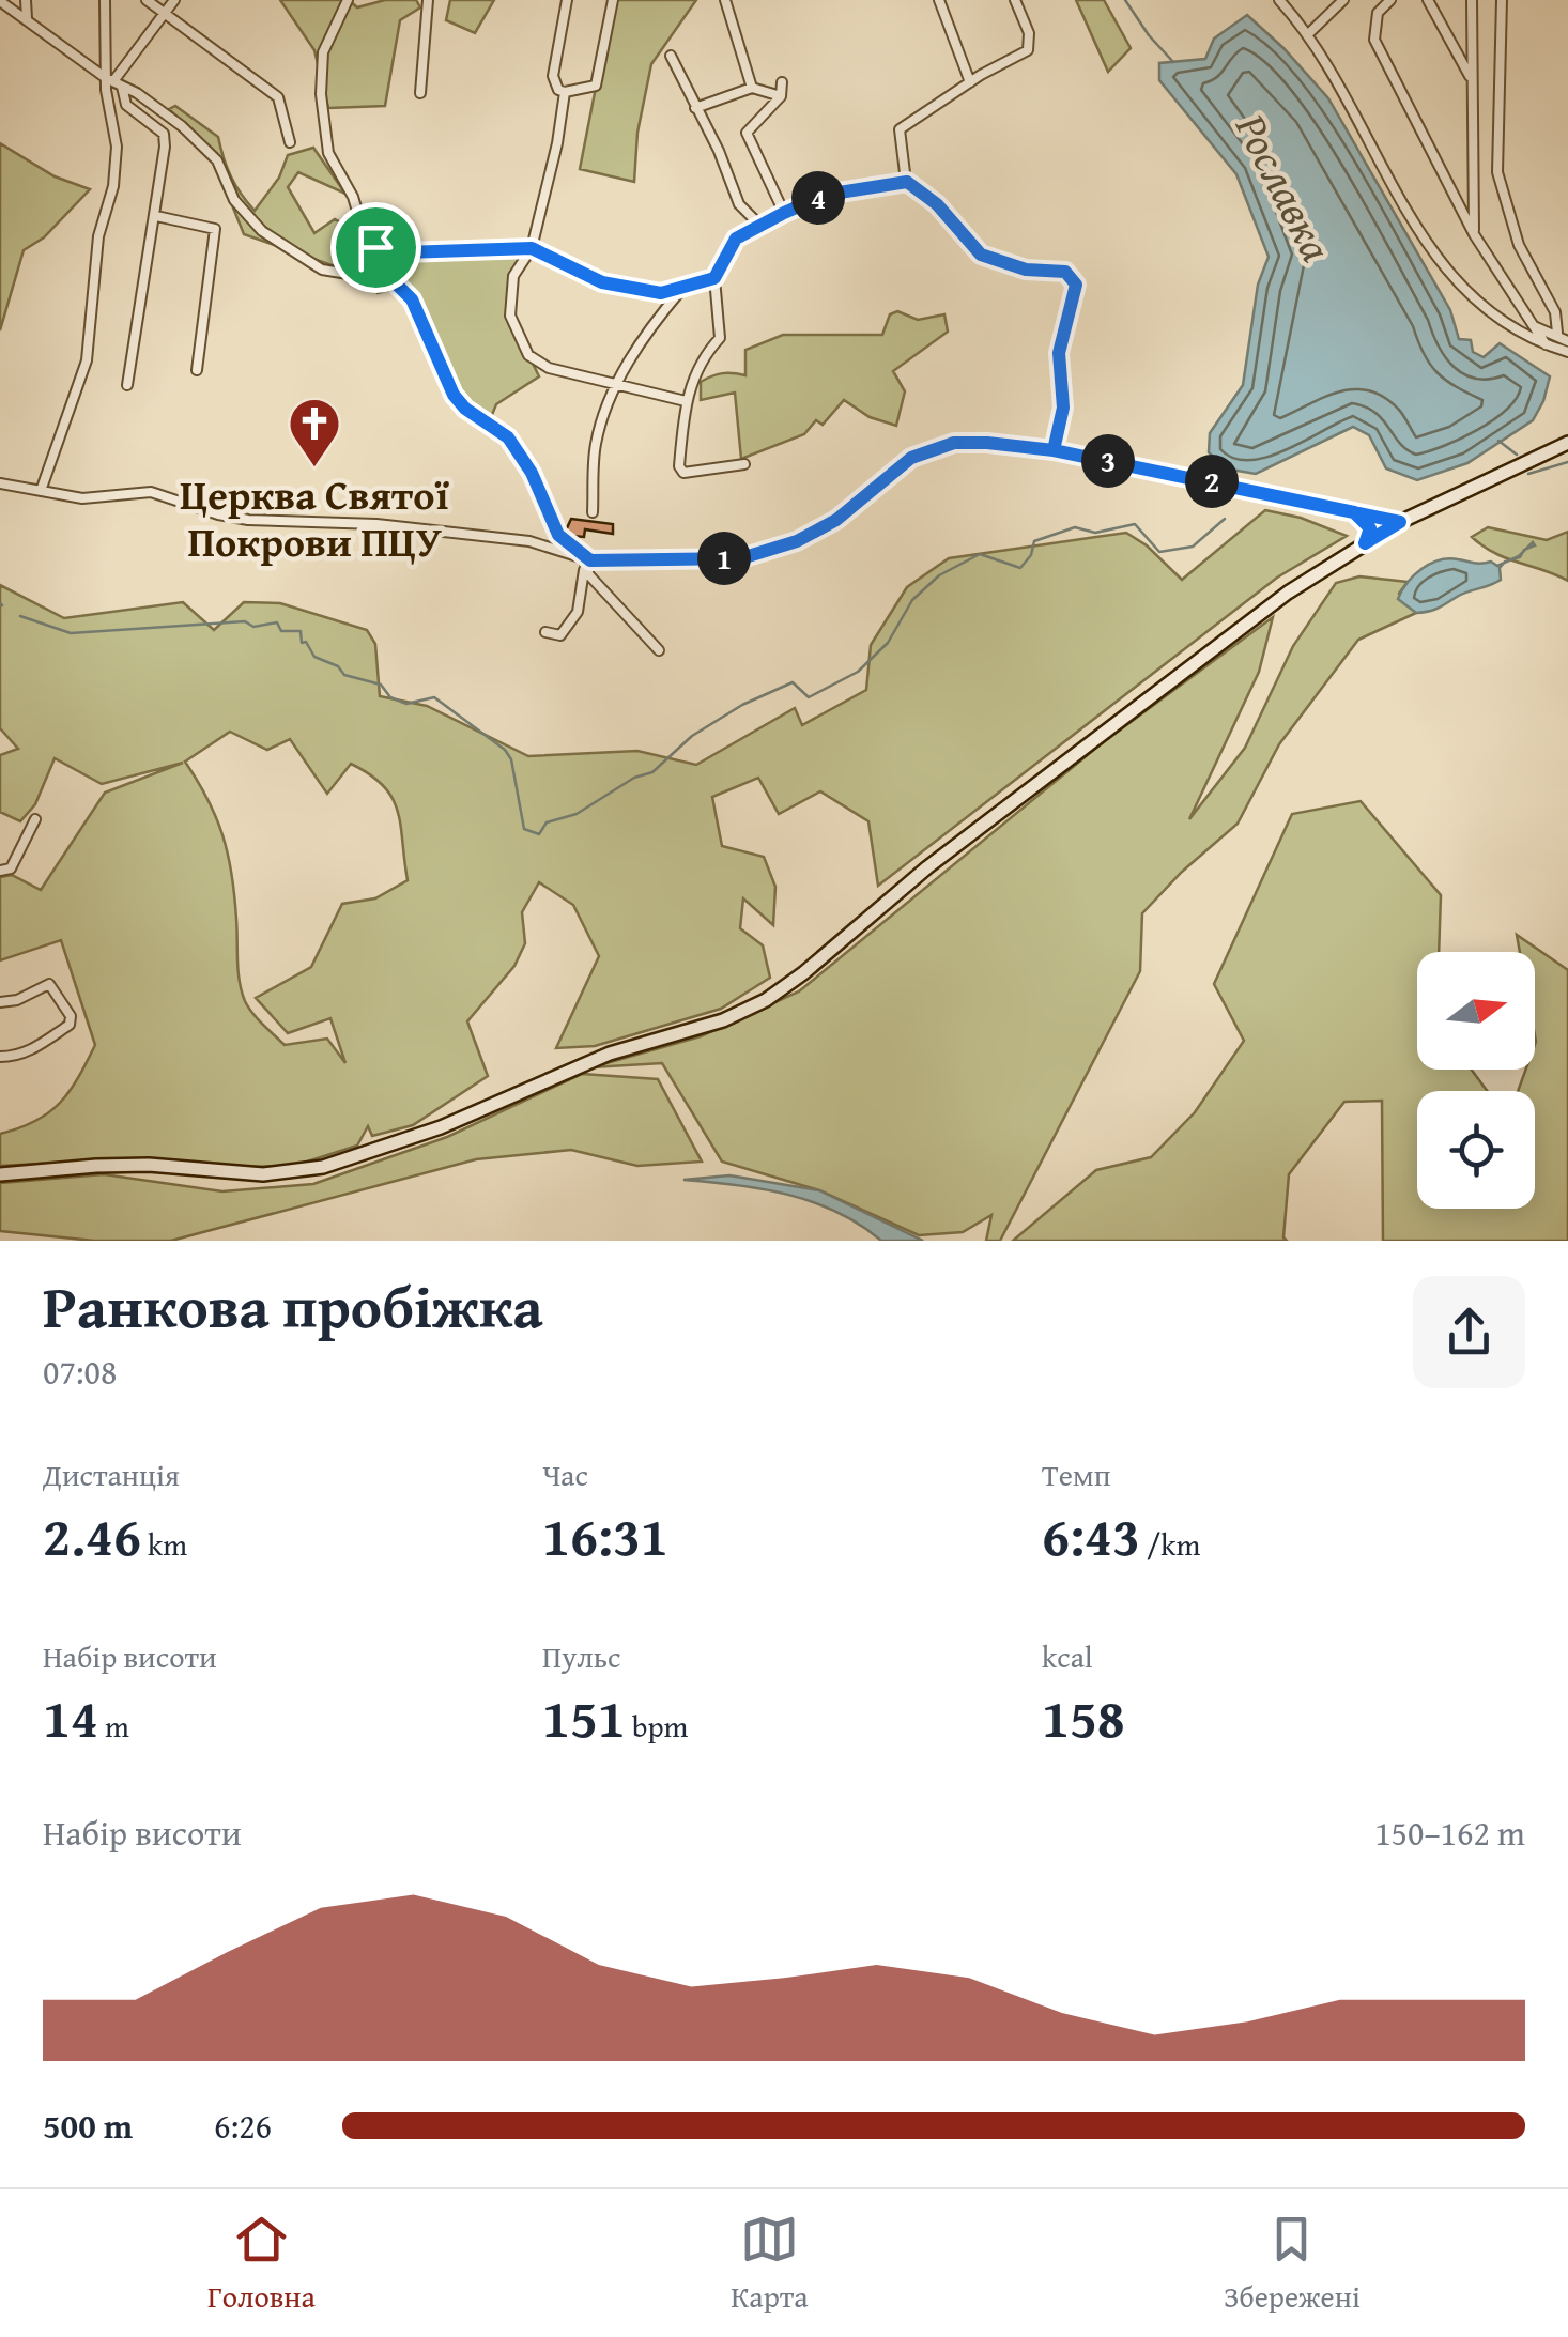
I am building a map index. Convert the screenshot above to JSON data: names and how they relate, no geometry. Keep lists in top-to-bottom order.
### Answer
{
  "water": ["Рославка"],
  "places": {
    "church": ["Церква Святої Покрови ПЦУ"]
  },
  "north": "right",
  "page": {
    "pins": [
      "4",
      "3",
      "2",
      "1"
    ],
    "heading": ["Ранкова пробіжка", "07:08"],
    "stats": [
      ["Дистанція", "2.46 km"],
      ["Час", "16:31"],
      ["Темп", "6:43 /km"],
      ["Набір висоти", "14 m"],
      ["Пульс", "151 bpm"],
      ["kcal", "158"]
    ],
    "chart": ["Набір висоти", "150–162 m"],
    "list": [
      {
        "name": "500 m",
        "note": "6:26"
      }
    ],
    "tabs": ["Головна", "Карта", "Збережені"]
  }
}
